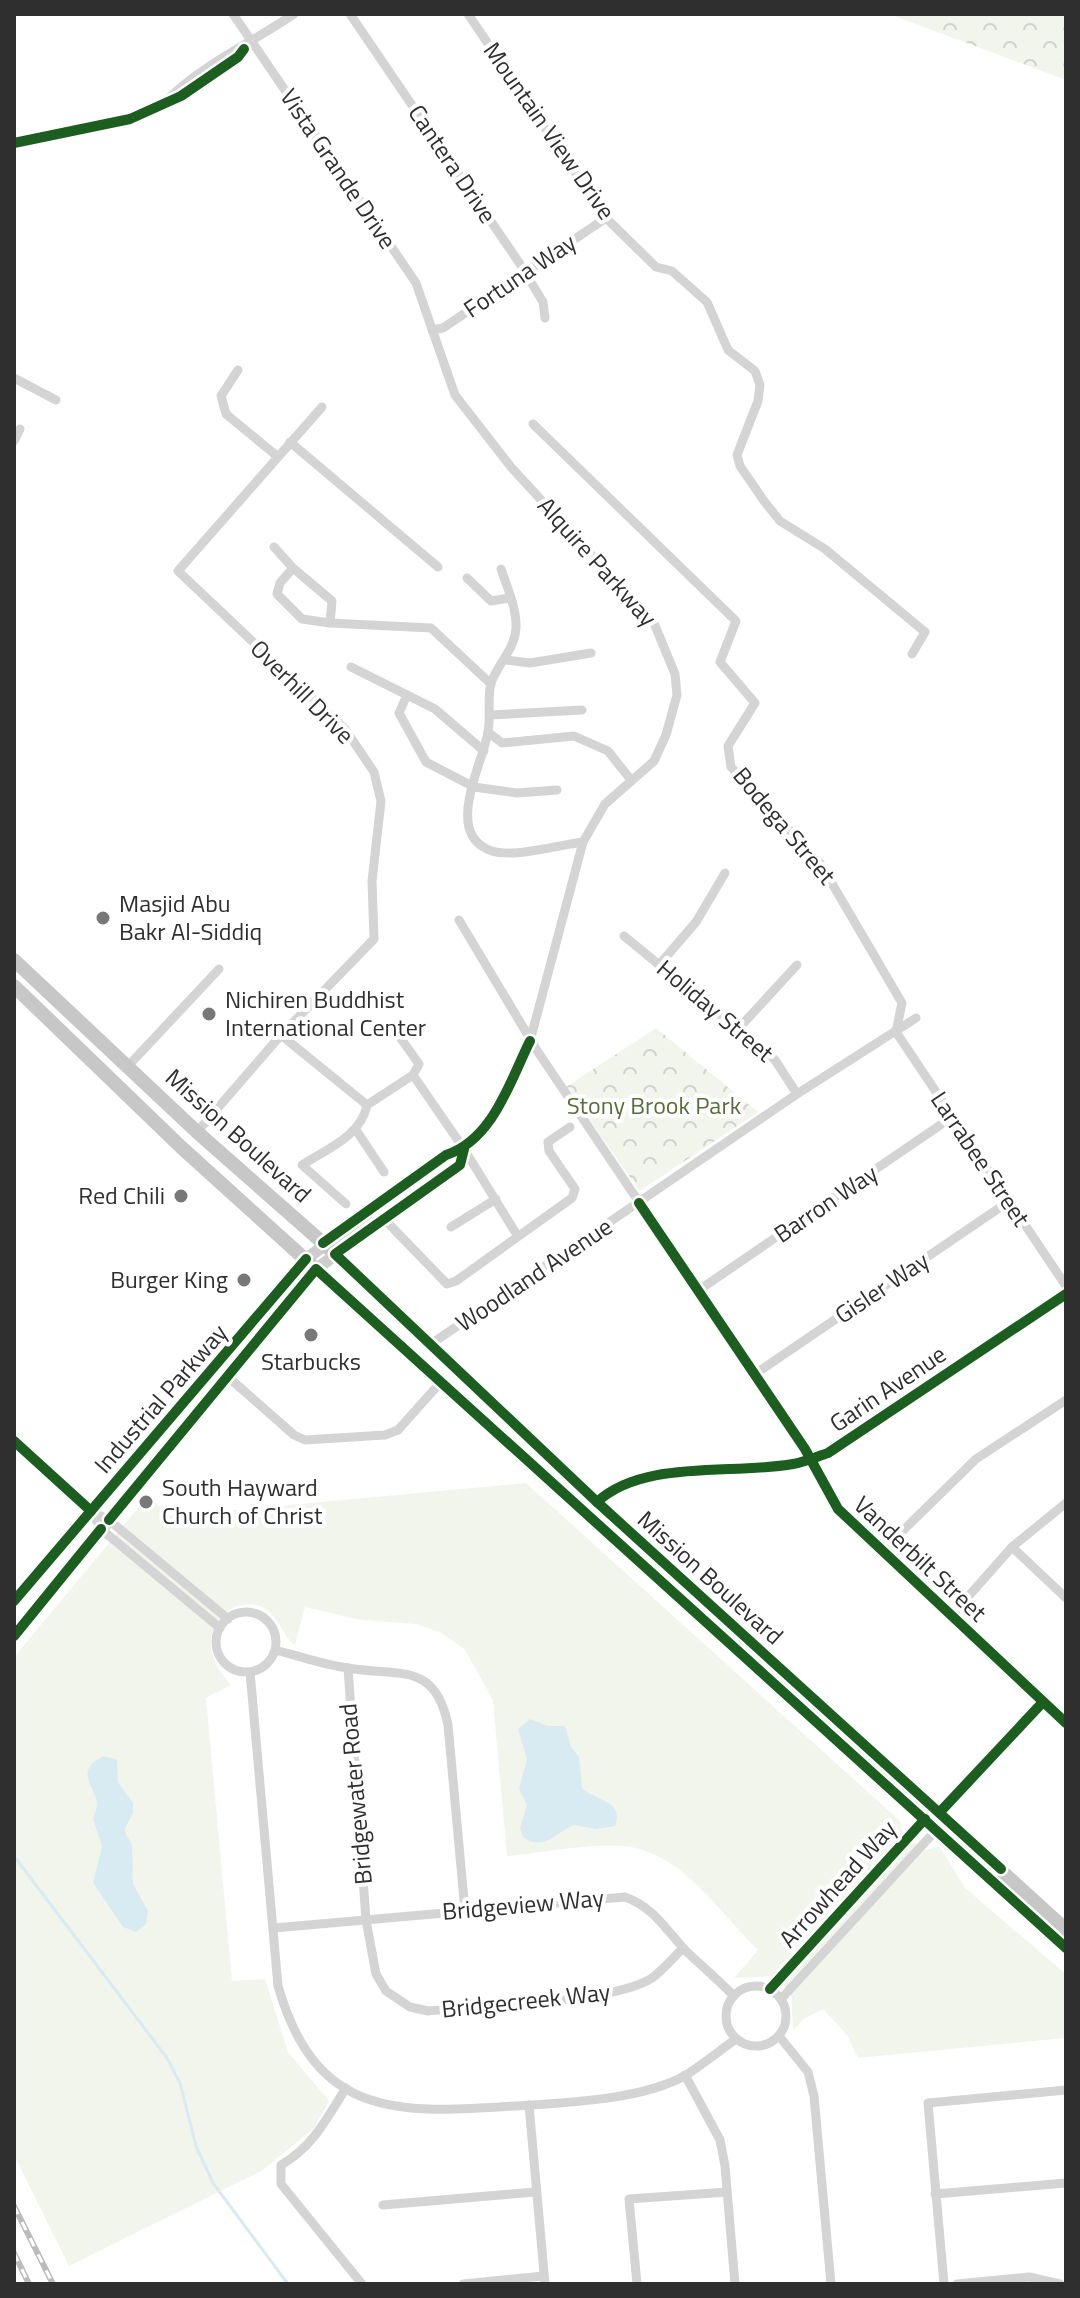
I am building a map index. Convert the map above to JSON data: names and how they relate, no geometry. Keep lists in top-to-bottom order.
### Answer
{
  "streets": {
    "main road": ["Alquire Parkway", "Mission Boulevard", "Industrial Parkway"],
    "street": [
      "Mountain View Drive",
      "Cantera Drive",
      "Vista Grande Drive",
      "Fortuna Way",
      "Overhill Drive",
      "Bodega Street",
      "Holiday Street",
      "Larrabee Street",
      "Barron Way",
      "Woodland Avenue",
      "Gisler Way",
      "Garin Avenue",
      "Vanderbilt Street",
      "Bridgewater Road",
      "Arrowhead Way",
      "Bridgeview Way",
      "Bridgecreek Way"
    ]
  },
  "crossings": [
    ["Mountain View Drive", "Fortuna Way"],
    ["Cantera Drive", "Fortuna Way"],
    ["Vista Grande Drive", "Fortuna Way"],
    ["Vista Grande Drive", "Alquire Parkway"],
    ["Fortuna Way", "Alquire Parkway"],
    ["Alquire Parkway", "Mission Boulevard"],
    ["Alquire Parkway", "Industrial Parkway"],
    ["Alquire Parkway", "Vanderbilt Street"],
    ["Overhill Drive", "Mission Boulevard"],
    ["Bodega Street", "Larrabee Street"],
    ["Bodega Street", "Woodland Avenue"],
    ["Holiday Street", "Woodland Avenue"],
    ["Mission Boulevard", "Woodland Avenue"],
    ["Mission Boulevard", "Garin Avenue"],
    ["Mission Boulevard", "Industrial Parkway"],
    ["Mission Boulevard", "Arrowhead Way"],
    ["Larrabee Street", "Barron Way"],
    ["Larrabee Street", "Woodland Avenue"],
    ["Larrabee Street", "Gisler Way"],
    ["Barron Way", "Vanderbilt Street"],
    ["Woodland Avenue", "Vanderbilt Street"],
    ["Gisler Way", "Vanderbilt Street"],
    ["Garin Avenue", "Vanderbilt Street"],
    ["Vanderbilt Street", "Arrowhead Way"],
    ["Bridgewater Road", "Bridgeview Way"],
    ["Bridgewater Road", "Bridgecreek Way"],
    ["Arrowhead Way", "Bridgeview Way"],
    ["Bridgeview Way", "Bridgecreek Way"]
  ],
  "parks": ["Stony Brook Park"],
  "places": [
    "Masjid Abu Bakr Al-Siddiq",
    "Nichiren Buddhist International Center",
    "Red Chili",
    "Burger King",
    "Starbucks",
    "South Hayward Church of Christ"
  ]
}
